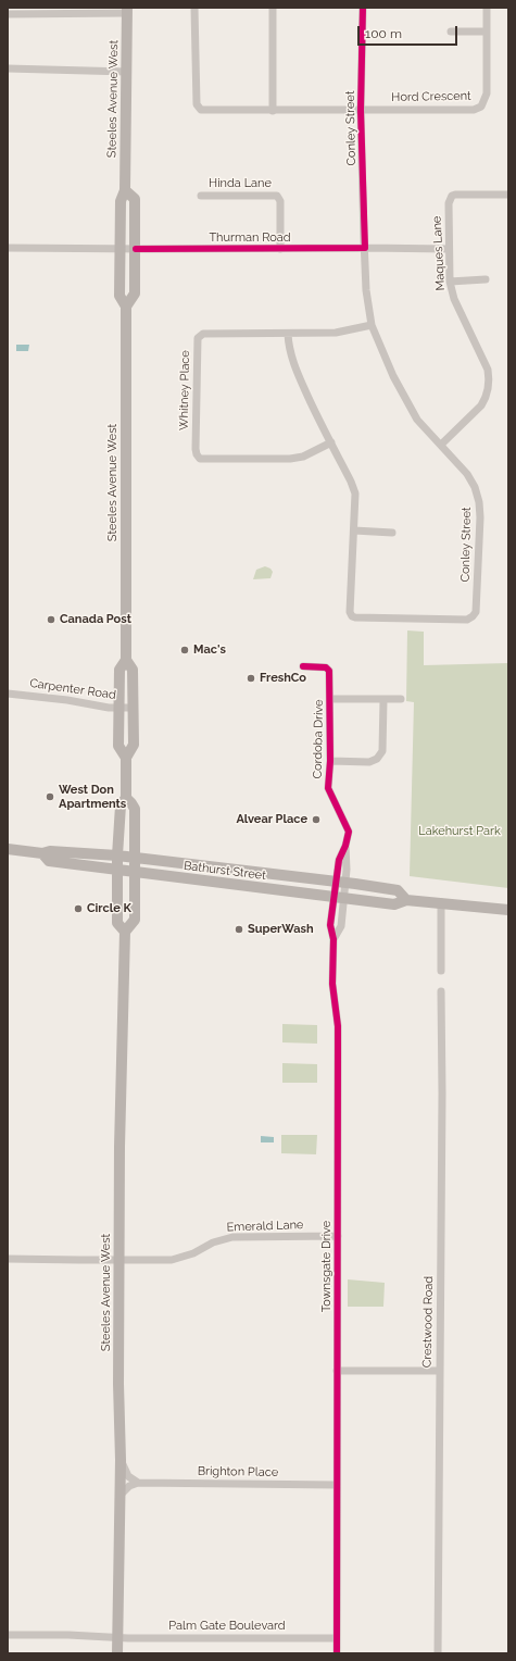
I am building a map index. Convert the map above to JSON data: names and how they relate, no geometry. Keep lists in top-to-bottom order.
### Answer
{
  "streets": {
    "main road": ["Steeles Avenue West", "Bathurst Street"],
    "street": [
      "Hord Crescent",
      "Conley Street",
      "Hinda Lane",
      "Thurman Road",
      "Maques Lane",
      "Whitney Place",
      "Carpenter Road",
      "Cordoba Drive",
      "Emerald Lane",
      "Townsgate Drive",
      "Crestwood Road",
      "Brighton Place",
      "Palm Gate Boulevard"
    ]
  },
  "crossings": [
    ["Hord Crescent", "Conley Street"],
    ["Steeles Avenue West", "Thurman Road"],
    ["Steeles Avenue West", "Carpenter Road"],
    ["Steeles Avenue West", "Bathurst Street"],
    ["Steeles Avenue West", "Emerald Lane"],
    ["Steeles Avenue West", "Palm Gate Boulevard"],
    ["Conley Street", "Thurman Road"],
    ["Conley Street", "Maques Lane"],
    ["Conley Street", "Whitney Place"],
    ["Hinda Lane", "Thurman Road"],
    ["Thurman Road", "Maques Lane"],
    ["Cordoba Drive", "Bathurst Street"],
    ["Cordoba Drive", "Townsgate Drive"],
    ["Bathurst Street", "Townsgate Drive"],
    ["Emerald Lane", "Townsgate Drive"],
    ["Townsgate Drive", "Brighton Place"],
    ["Townsgate Drive", "Palm Gate Boulevard"]
  ],
  "parks": ["Lakehurst Park"],
  "places": [
    "Canada Post",
    "Mac's",
    "FreshCo",
    "West Don Apartments",
    "Alvear Place",
    "Circle K",
    "SuperWash"
  ],
  "scale_bar": "100 m"
}
